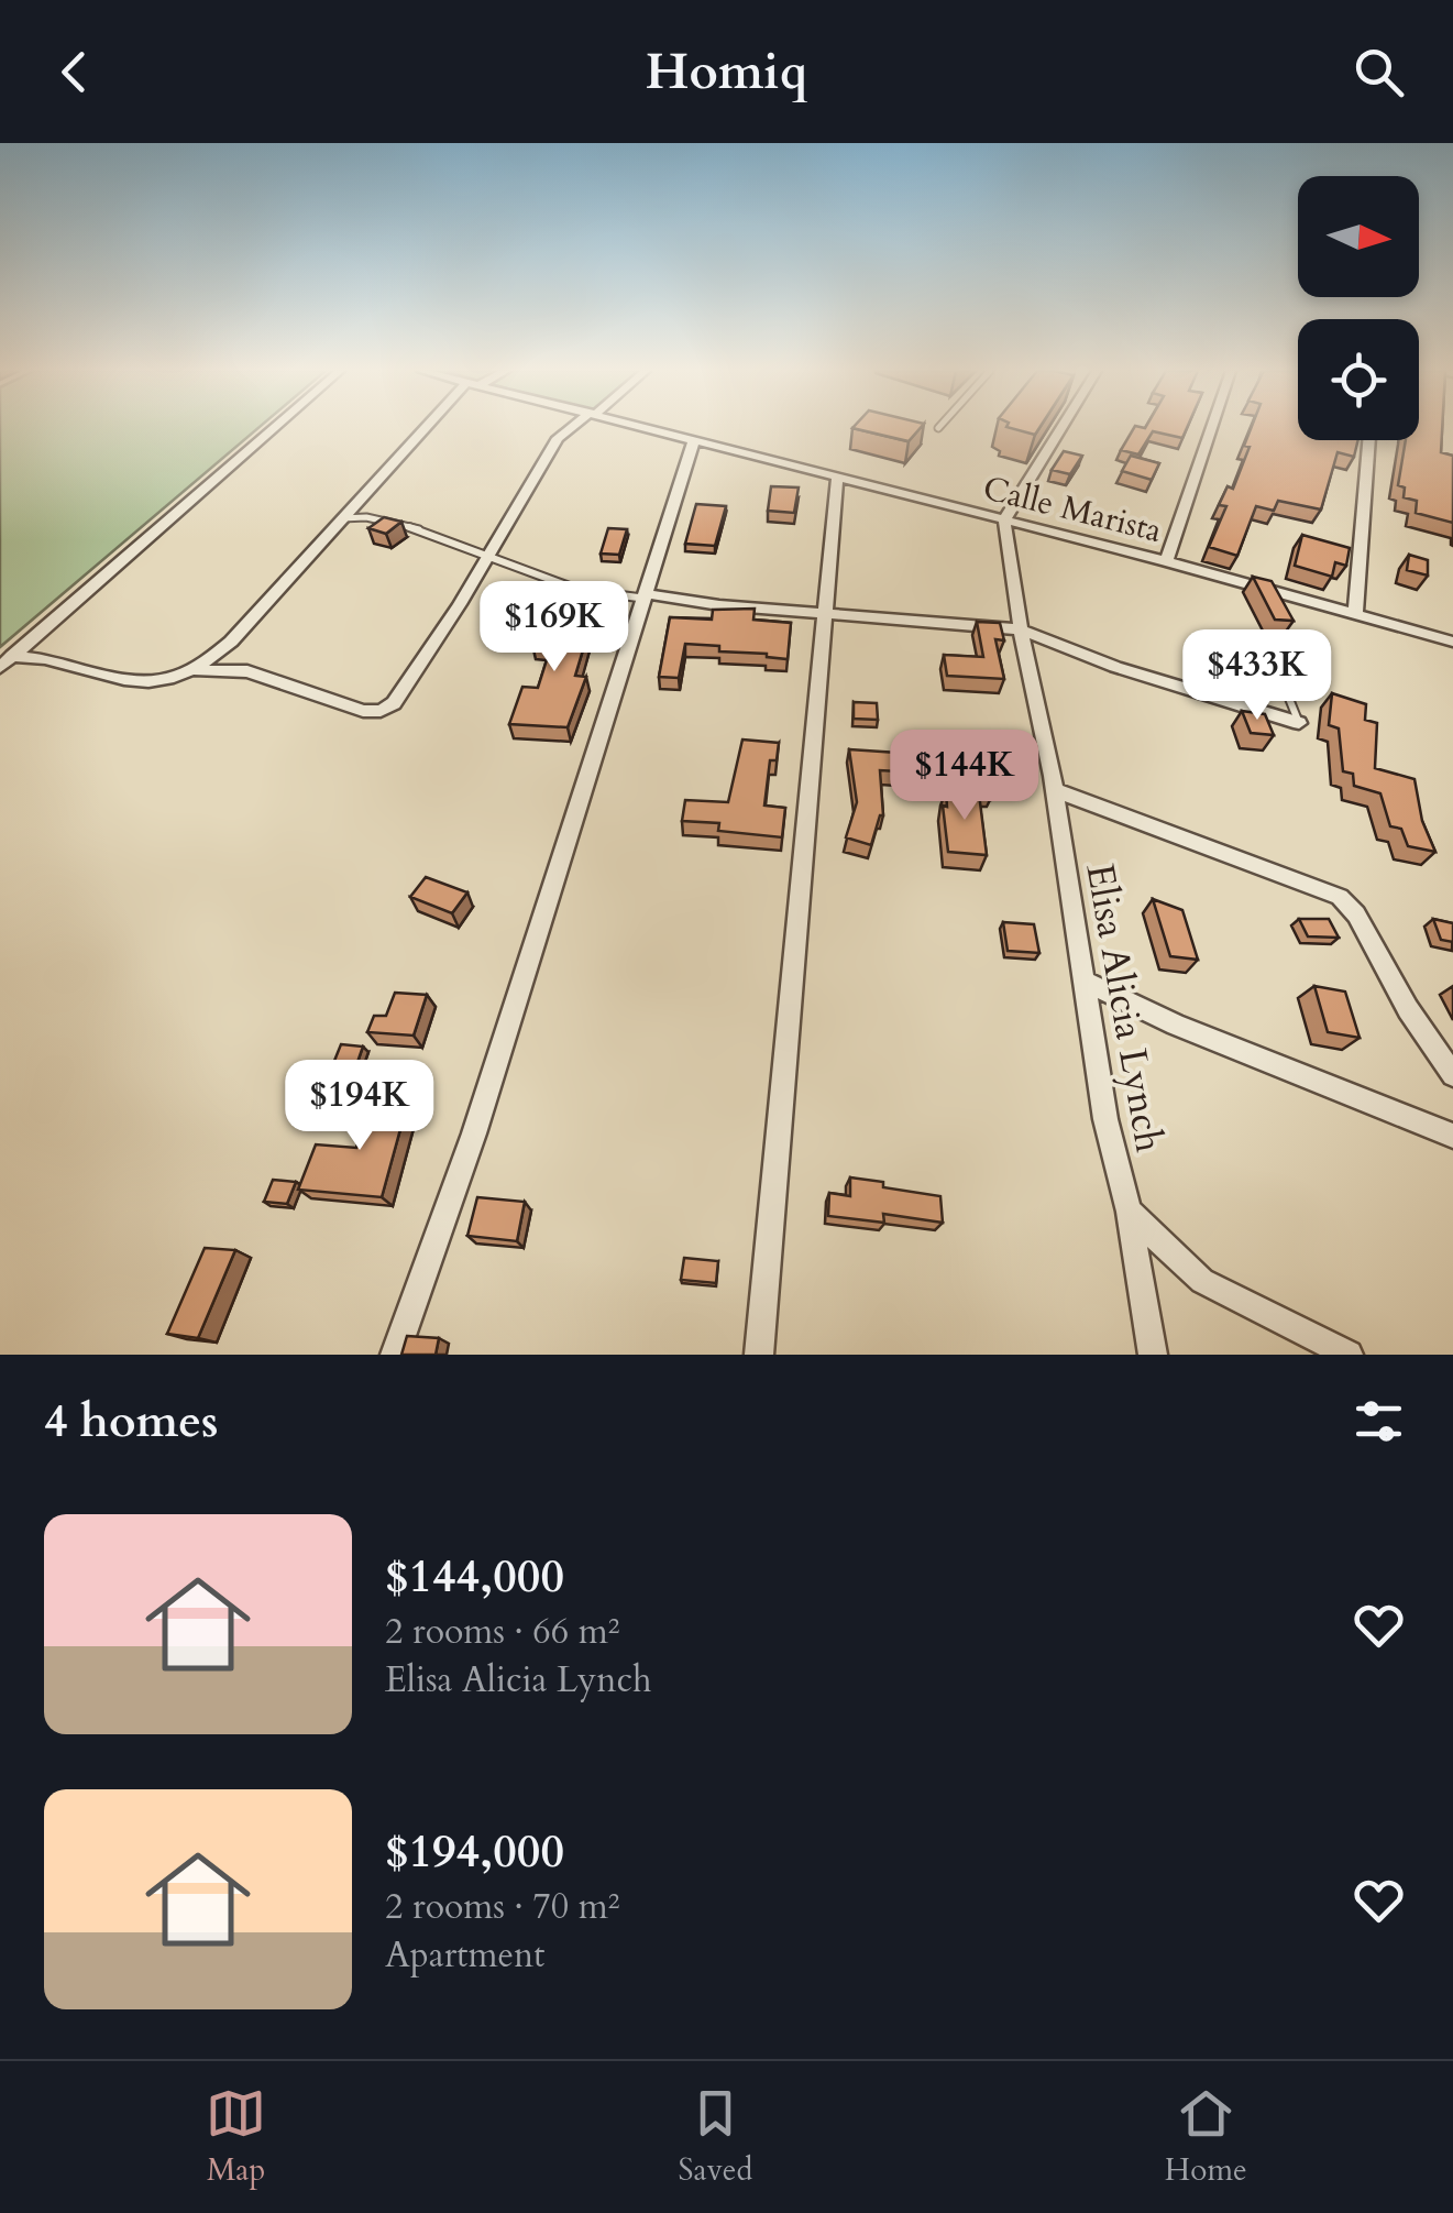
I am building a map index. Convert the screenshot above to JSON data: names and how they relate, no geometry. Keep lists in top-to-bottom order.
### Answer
{
  "streets": {
    "street": ["Calle Marista", "Elisa Alicia Lynch"]
  },
  "crossings": [
    ["Calle Marista", "Elisa Alicia Lynch"]
  ],
  "north": "right",
  "page": {
    "header": "Homiq",
    "price": [
      "$169K",
      "$433K",
      "$144K",
      "$194K"
    ],
    "heading": "4 homes",
    "list": [
      {
        "name": "$144,000",
        "note": "2 rooms · 66 m² · Elisa Alicia Lynch"
      },
      {
        "name": "$194,000",
        "note": "2 rooms · 70 m² · Apartment"
      }
    ],
    "tabs": ["Map", "Saved", "Home"]
  }
}
